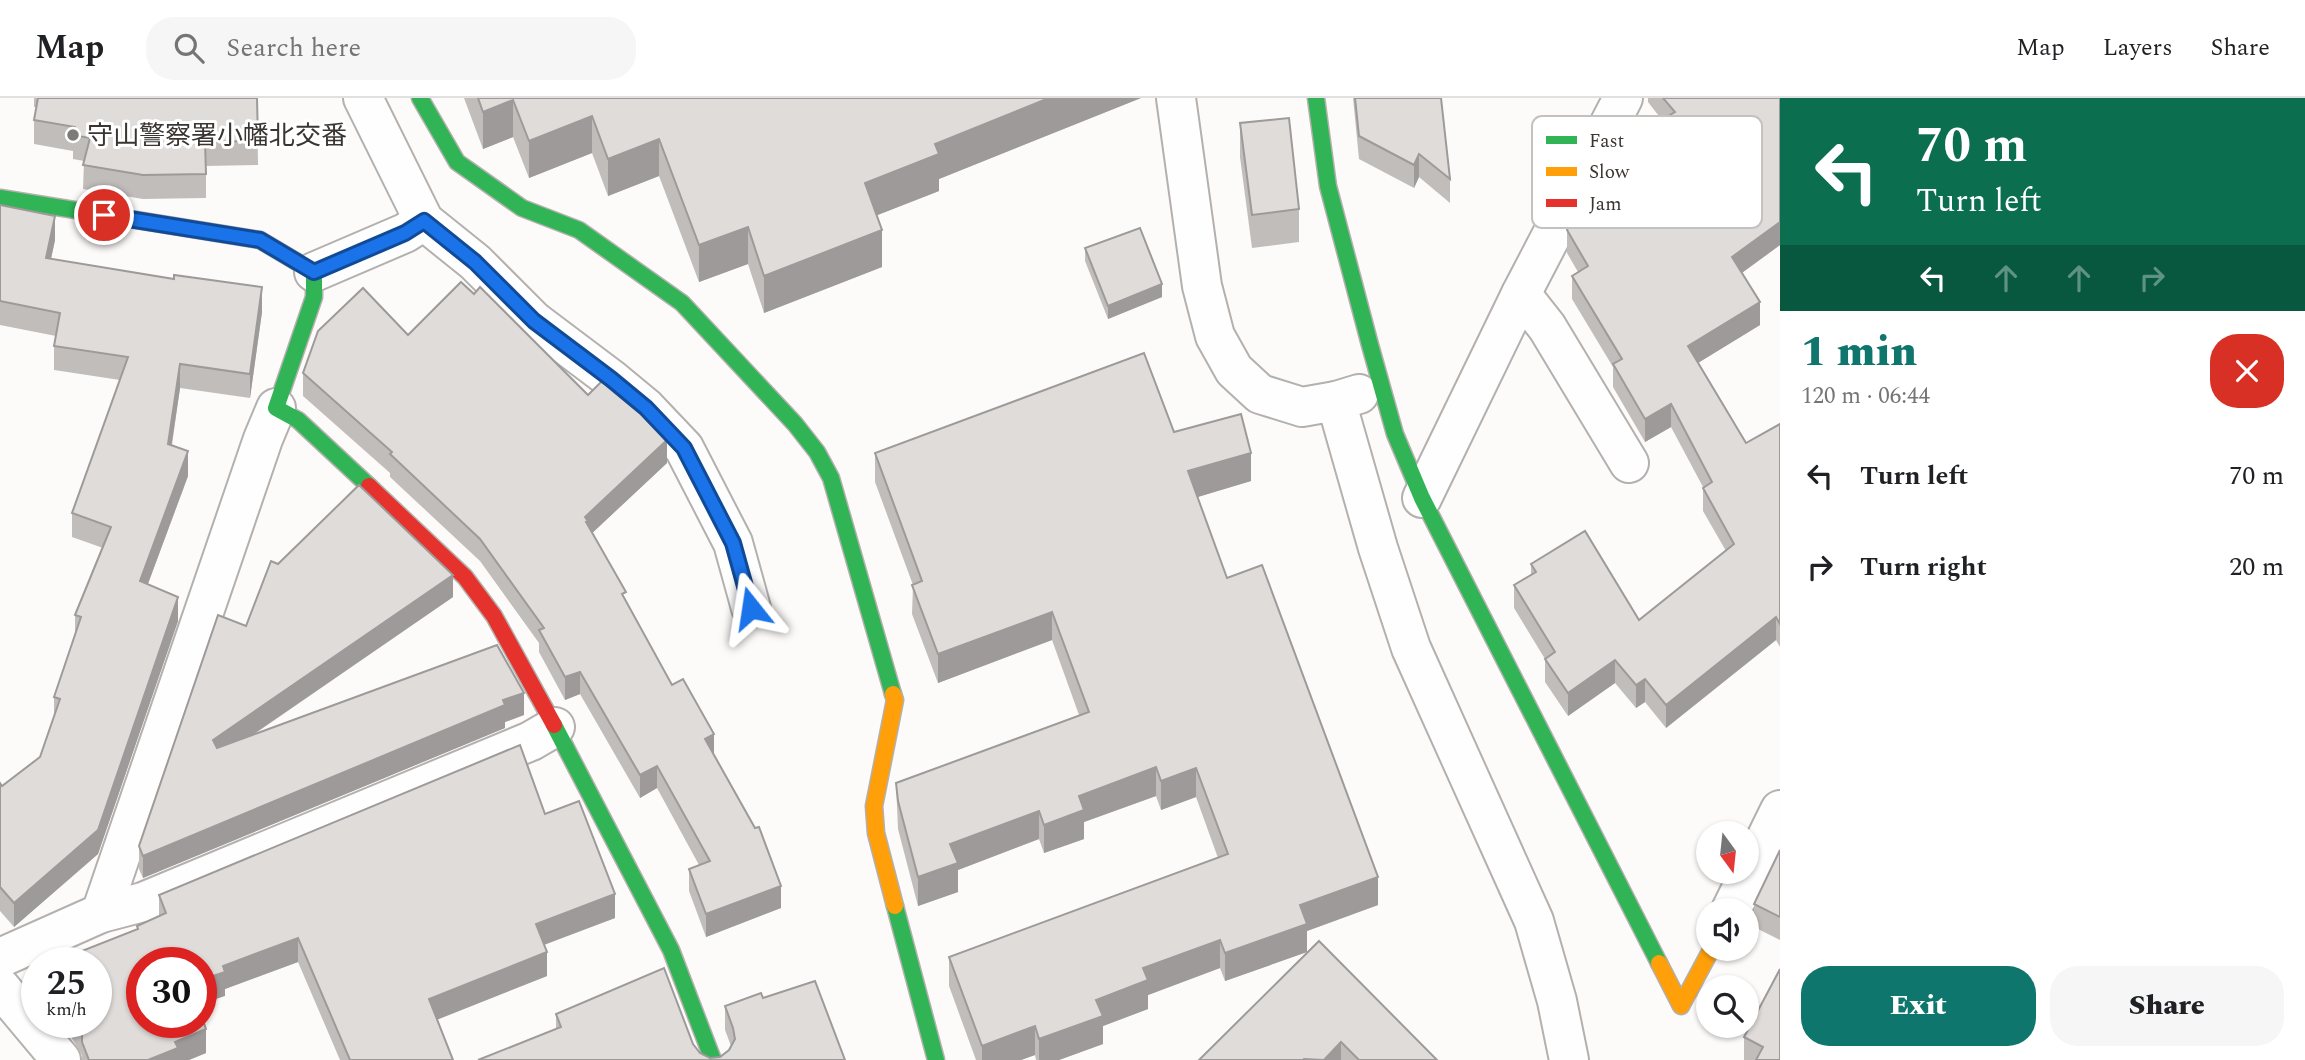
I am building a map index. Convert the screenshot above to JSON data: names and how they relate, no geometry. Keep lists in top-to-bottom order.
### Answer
{
  "places": ["守山警察署小幡北交番"],
  "legend": ["Fast", "Slow", "Jam"],
  "north": "bottom",
  "page": {
    "header": "Map",
    "search": "Search here",
    "nav": ["Map", "Layers", "Share"],
    "turn": ["70 m", "Turn left"],
    "heading": ["1 min", "120 m · 06:44"],
    "list": [
      {
        "name": "Turn left",
        "value": "70 m"
      },
      {
        "name": "Turn right",
        "value": "20 m"
      }
    ],
    "speed": "25 km/h",
    "limit": "30",
    "buttons": ["Exit", "Share"]
  }
}
